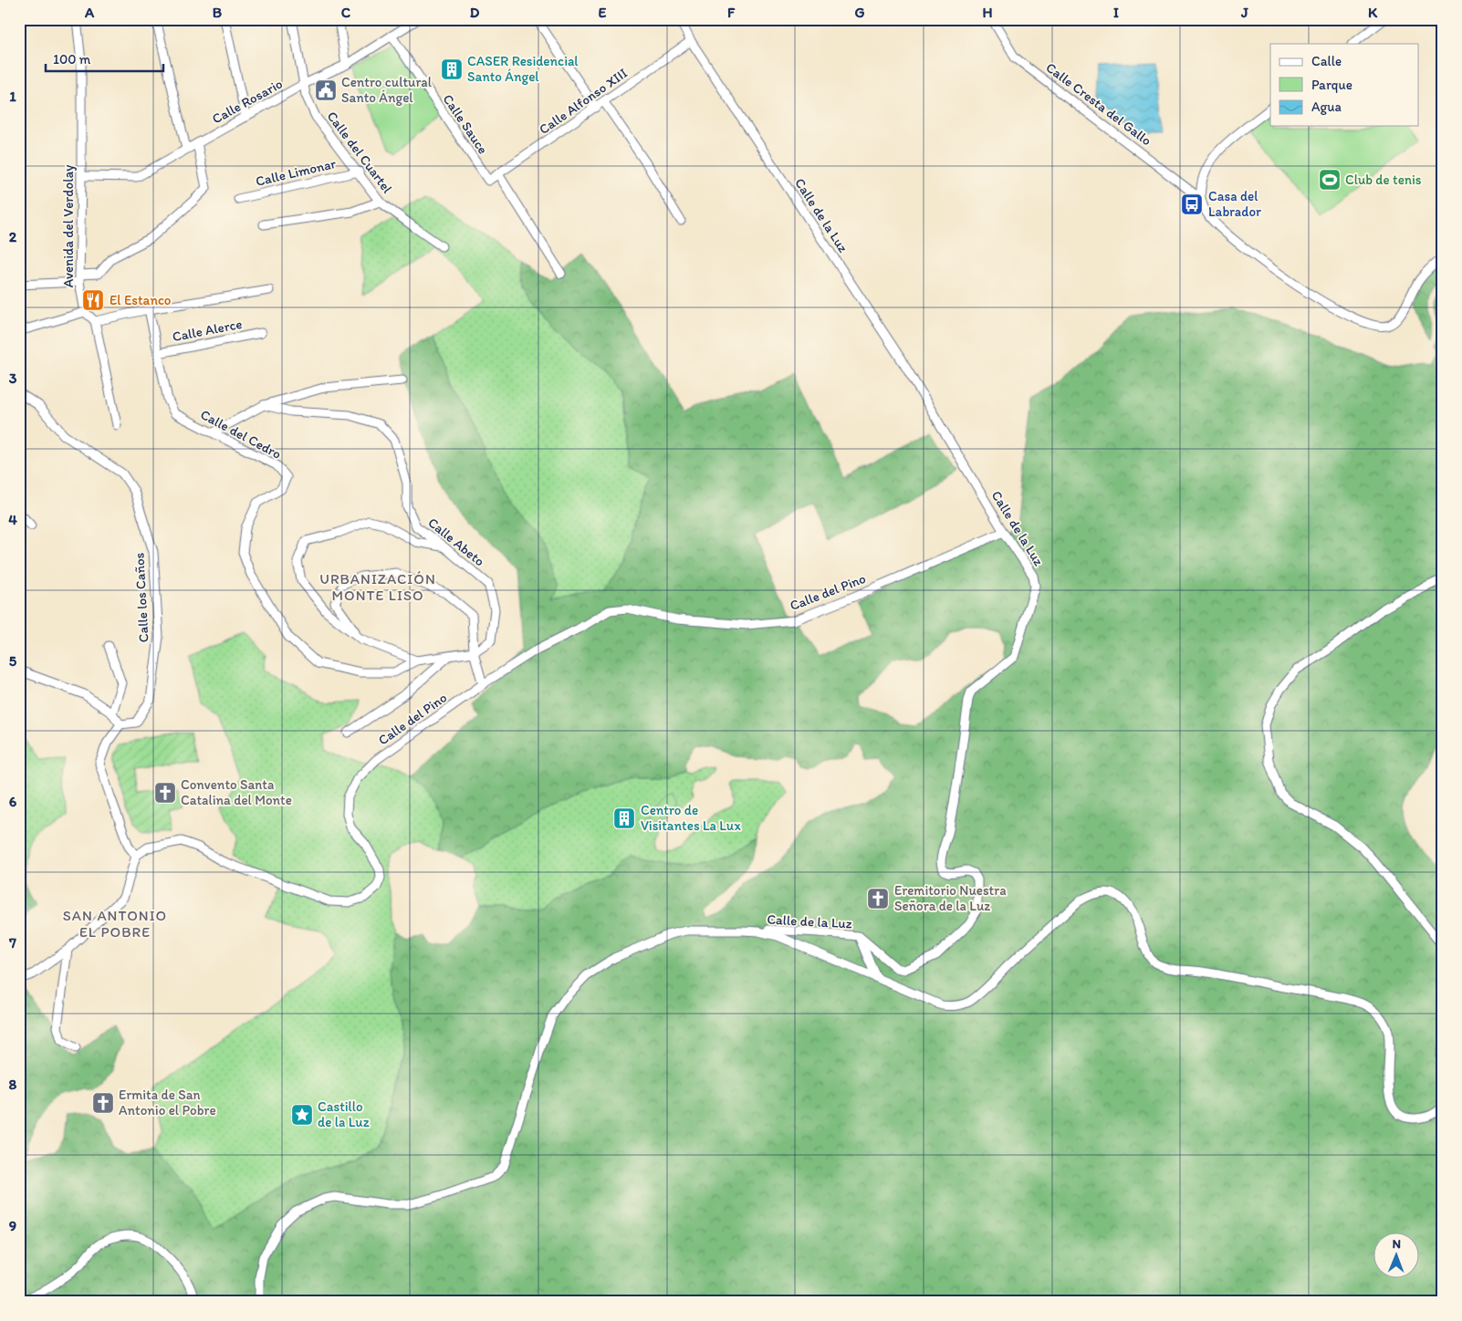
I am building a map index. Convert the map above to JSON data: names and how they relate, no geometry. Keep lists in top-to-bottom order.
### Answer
{
  "streets": {
    "street": [
      "Calle Rosario",
      "Calle Alfonso XIII",
      "Calle Cresta del Gallo",
      "Calle Sauce",
      "Calle del Cuartel",
      "Calle Limonar",
      "Calle de la Luz",
      "Avenida del Verdolay",
      "Calle Alerce",
      "Calle del Cedro",
      "Calle Abeto",
      "Calle del Pino",
      "Calle los Caños"
    ]
  },
  "crossings": [
    ["Calle Rosario", "Calle Sauce"],
    ["Calle Rosario", "Calle del Cuartel"],
    ["Calle Rosario", "Avenida del Verdolay"],
    ["Calle Alfonso XIII", "Calle Sauce"],
    ["Calle Alfonso XIII", "Calle de la Luz"],
    ["Calle del Cuartel", "Calle Limonar"],
    ["Calle de la Luz", "Calle del Pino"],
    ["Calle Alerce", "Calle del Cedro"],
    ["Calle del Cedro", "Calle Abeto"]
  ],
  "districts": ["URBANIZACIÓN MONTE LISO", "SAN ANTONIO EL POBRE"],
  "places": {
    "building": ["CASER Residencial Santo Ángel", "Centro de Visitantes La Lux"],
    "public building": ["Centro cultural Santo Ángel"],
    "sports": ["Club de tenis"],
    "bus stop": ["Casa del Labrador"],
    "restaurant": ["El Estanco"],
    "church": ["Convento Santa Catalina del Monte", "Eremitorio Nuestra Señora de la Luz", "Ermita de San Antonio el Pobre"],
    "place": ["Castillo de la Luz"]
  },
  "legend": ["Calle", "Parque", "Agua"],
  "scale_bar": "100 m",
  "north": "top",
  "grid": {
    "columns": [
      "A",
      "B",
      "C",
      "D",
      "E",
      "F",
      "G",
      "H",
      "I",
      "J",
      "K"
    ],
    "rows": [
      "1",
      "2",
      "3",
      "4",
      "5",
      "6",
      "7",
      "8",
      "9"
    ]
  }
}
